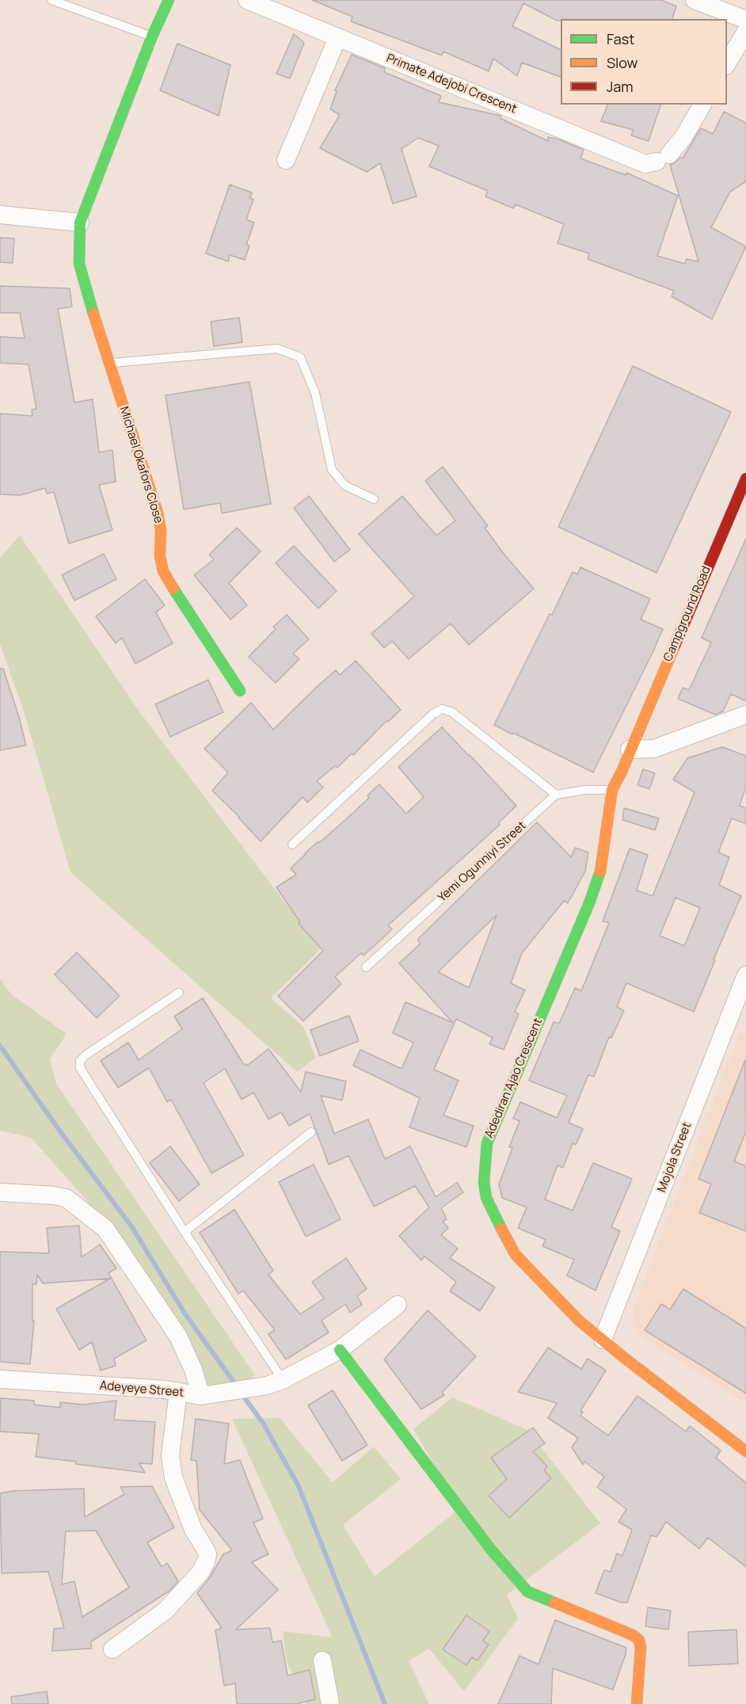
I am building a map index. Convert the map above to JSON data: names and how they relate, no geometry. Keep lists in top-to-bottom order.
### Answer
{
  "streets": {
    "street": [
      "Primate Adejobi Crescent",
      "Michael Okafors Close",
      "Campground Road",
      "Adediran Ajao Crescent",
      "Mojola Street",
      "Adeyeye Street"
    ],
    "lane": ["Yemi Ogunniyi Street"]
  },
  "crossings": [
    ["Campground Road", "Adediran Ajao Crescent"],
    ["Adediran Ajao Crescent", "Mojola Street"]
  ],
  "legend": ["Fast", "Slow", "Jam"]
}
